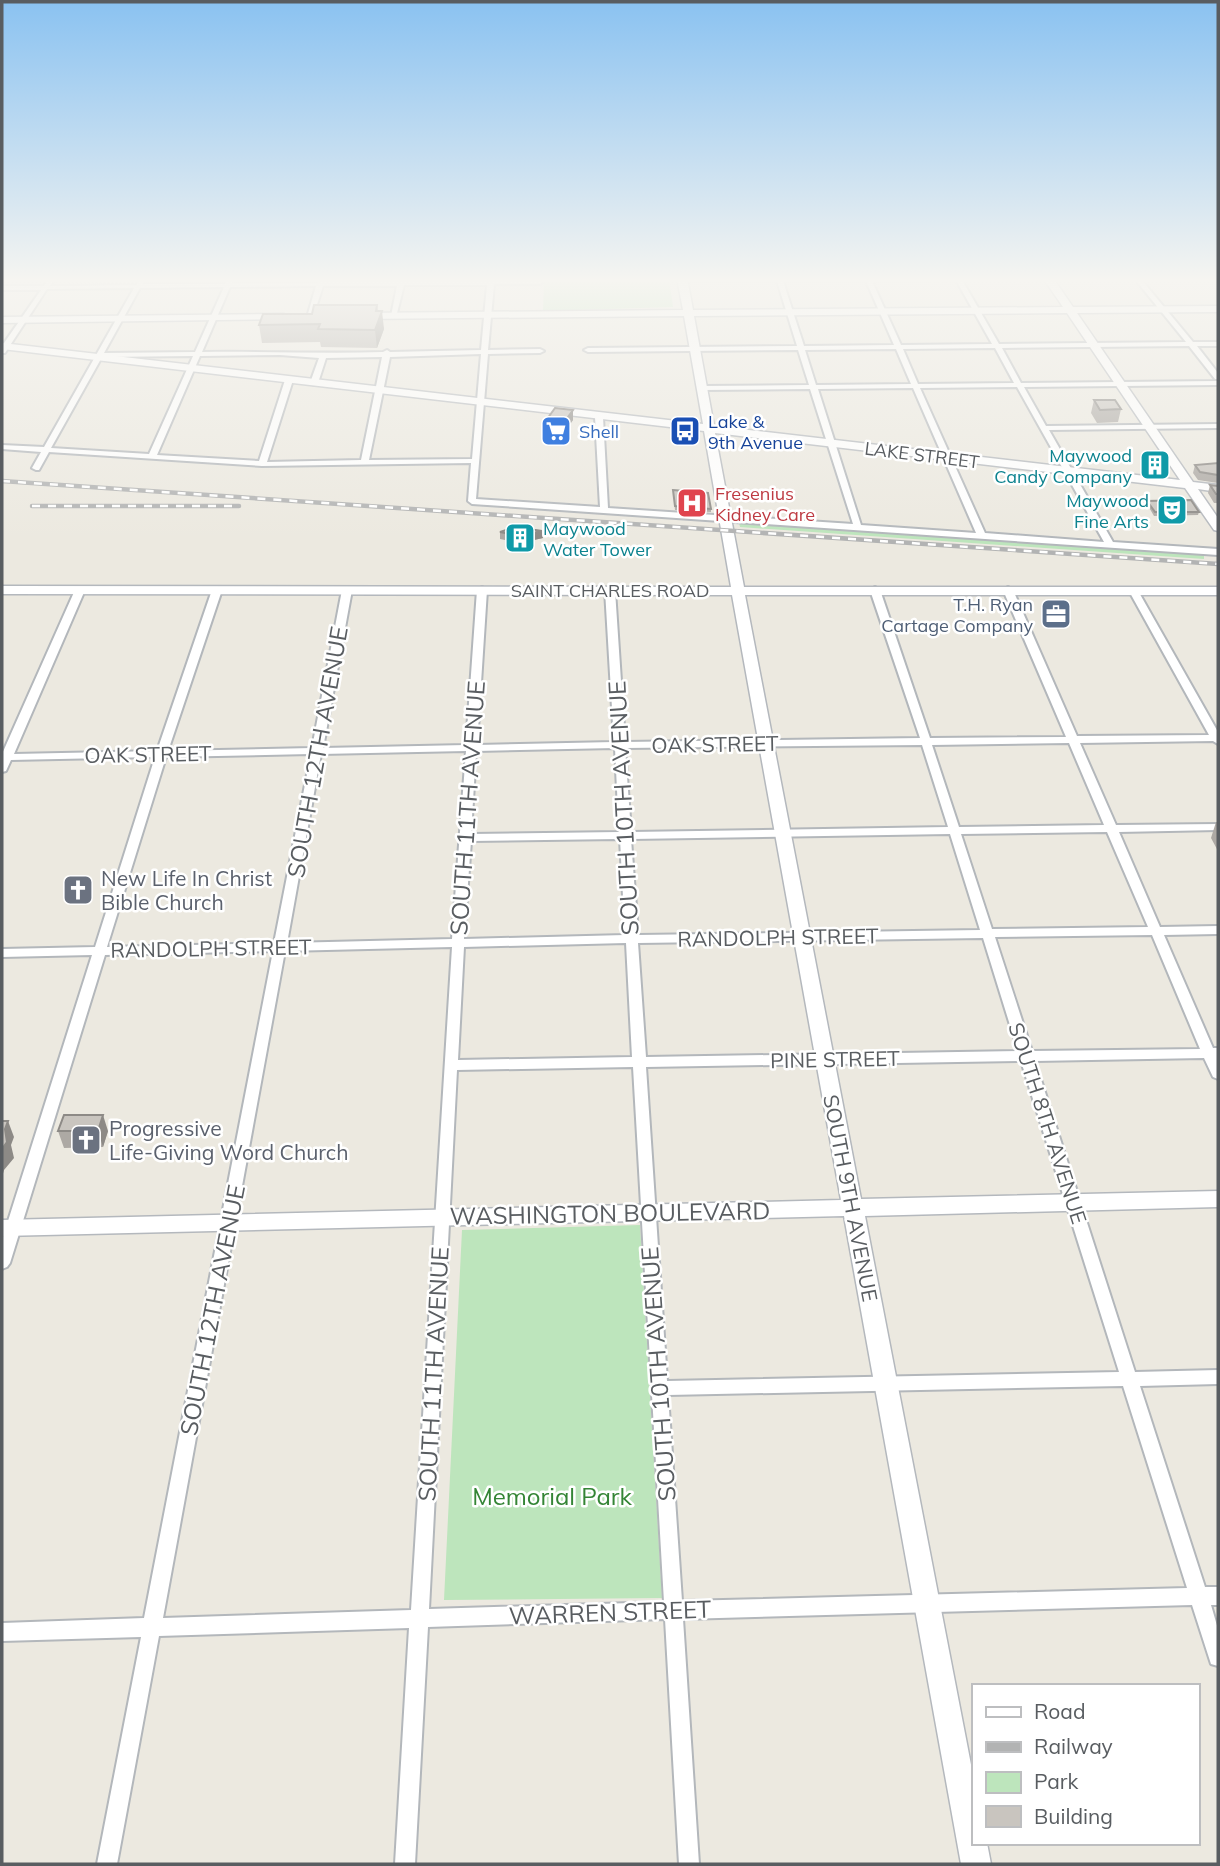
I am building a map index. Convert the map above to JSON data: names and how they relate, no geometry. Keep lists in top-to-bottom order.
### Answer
{
  "streets": {
    "main road": [
      "LAKE STREET",
      "SAINT CHARLES ROAD",
      "SOUTH 9TH AVENUE",
      "WASHINGTON BOULEVARD"
    ],
    "street": [
      "OAK STREET",
      "SOUTH 12TH AVENUE",
      "SOUTH 11TH AVENUE",
      "SOUTH 10TH AVENUE",
      "RANDOLPH STREET",
      "PINE STREET",
      "SOUTH 8TH AVENUE",
      "WARREN STREET"
    ]
  },
  "crossings": [
    ["LAKE STREET", "SOUTH 9TH AVENUE"],
    ["SAINT CHARLES ROAD", "SOUTH 12TH AVENUE"],
    ["SAINT CHARLES ROAD", "SOUTH 11TH AVENUE"],
    ["SAINT CHARLES ROAD", "SOUTH 10TH AVENUE"],
    ["SAINT CHARLES ROAD", "SOUTH 8TH AVENUE"],
    ["SAINT CHARLES ROAD", "SOUTH 9TH AVENUE"],
    ["OAK STREET", "SOUTH 12TH AVENUE"],
    ["OAK STREET", "SOUTH 11TH AVENUE"],
    ["OAK STREET", "SOUTH 10TH AVENUE"],
    ["OAK STREET", "SOUTH 8TH AVENUE"],
    ["OAK STREET", "SOUTH 9TH AVENUE"],
    ["SOUTH 12TH AVENUE", "RANDOLPH STREET"],
    ["SOUTH 12TH AVENUE", "WASHINGTON BOULEVARD"],
    ["SOUTH 12TH AVENUE", "WARREN STREET"],
    ["SOUTH 11TH AVENUE", "RANDOLPH STREET"],
    ["SOUTH 11TH AVENUE", "PINE STREET"],
    ["SOUTH 11TH AVENUE", "WASHINGTON BOULEVARD"],
    ["SOUTH 11TH AVENUE", "WARREN STREET"],
    ["SOUTH 10TH AVENUE", "RANDOLPH STREET"],
    ["SOUTH 10TH AVENUE", "PINE STREET"],
    ["SOUTH 10TH AVENUE", "WASHINGTON BOULEVARD"],
    ["SOUTH 10TH AVENUE", "WARREN STREET"],
    ["RANDOLPH STREET", "SOUTH 8TH AVENUE"],
    ["RANDOLPH STREET", "SOUTH 9TH AVENUE"],
    ["PINE STREET", "SOUTH 8TH AVENUE"],
    ["PINE STREET", "SOUTH 9TH AVENUE"],
    ["SOUTH 8TH AVENUE", "WASHINGTON BOULEVARD"],
    ["SOUTH 8TH AVENUE", "WARREN STREET"],
    ["SOUTH 9TH AVENUE", "WASHINGTON BOULEVARD"],
    ["SOUTH 9TH AVENUE", "WARREN STREET"]
  ],
  "parks": ["Memorial Park"],
  "places": {
    "supermarket": ["Shell"],
    "bus stop": ["Lake & 9th Avenue"],
    "building": ["Maywood Candy Company", "Maywood Water Tower"],
    "hospital": ["Fresenius Kidney Care"],
    "theatre": ["Maywood Fine Arts"],
    "office": ["T.H. Ryan Cartage Company"],
    "church": ["New Life In Christ Bible Church", "Progressive Life-Giving Word Church"]
  },
  "legend": [
    "Road",
    "Railway",
    "Park",
    "Building"
  ]
}
